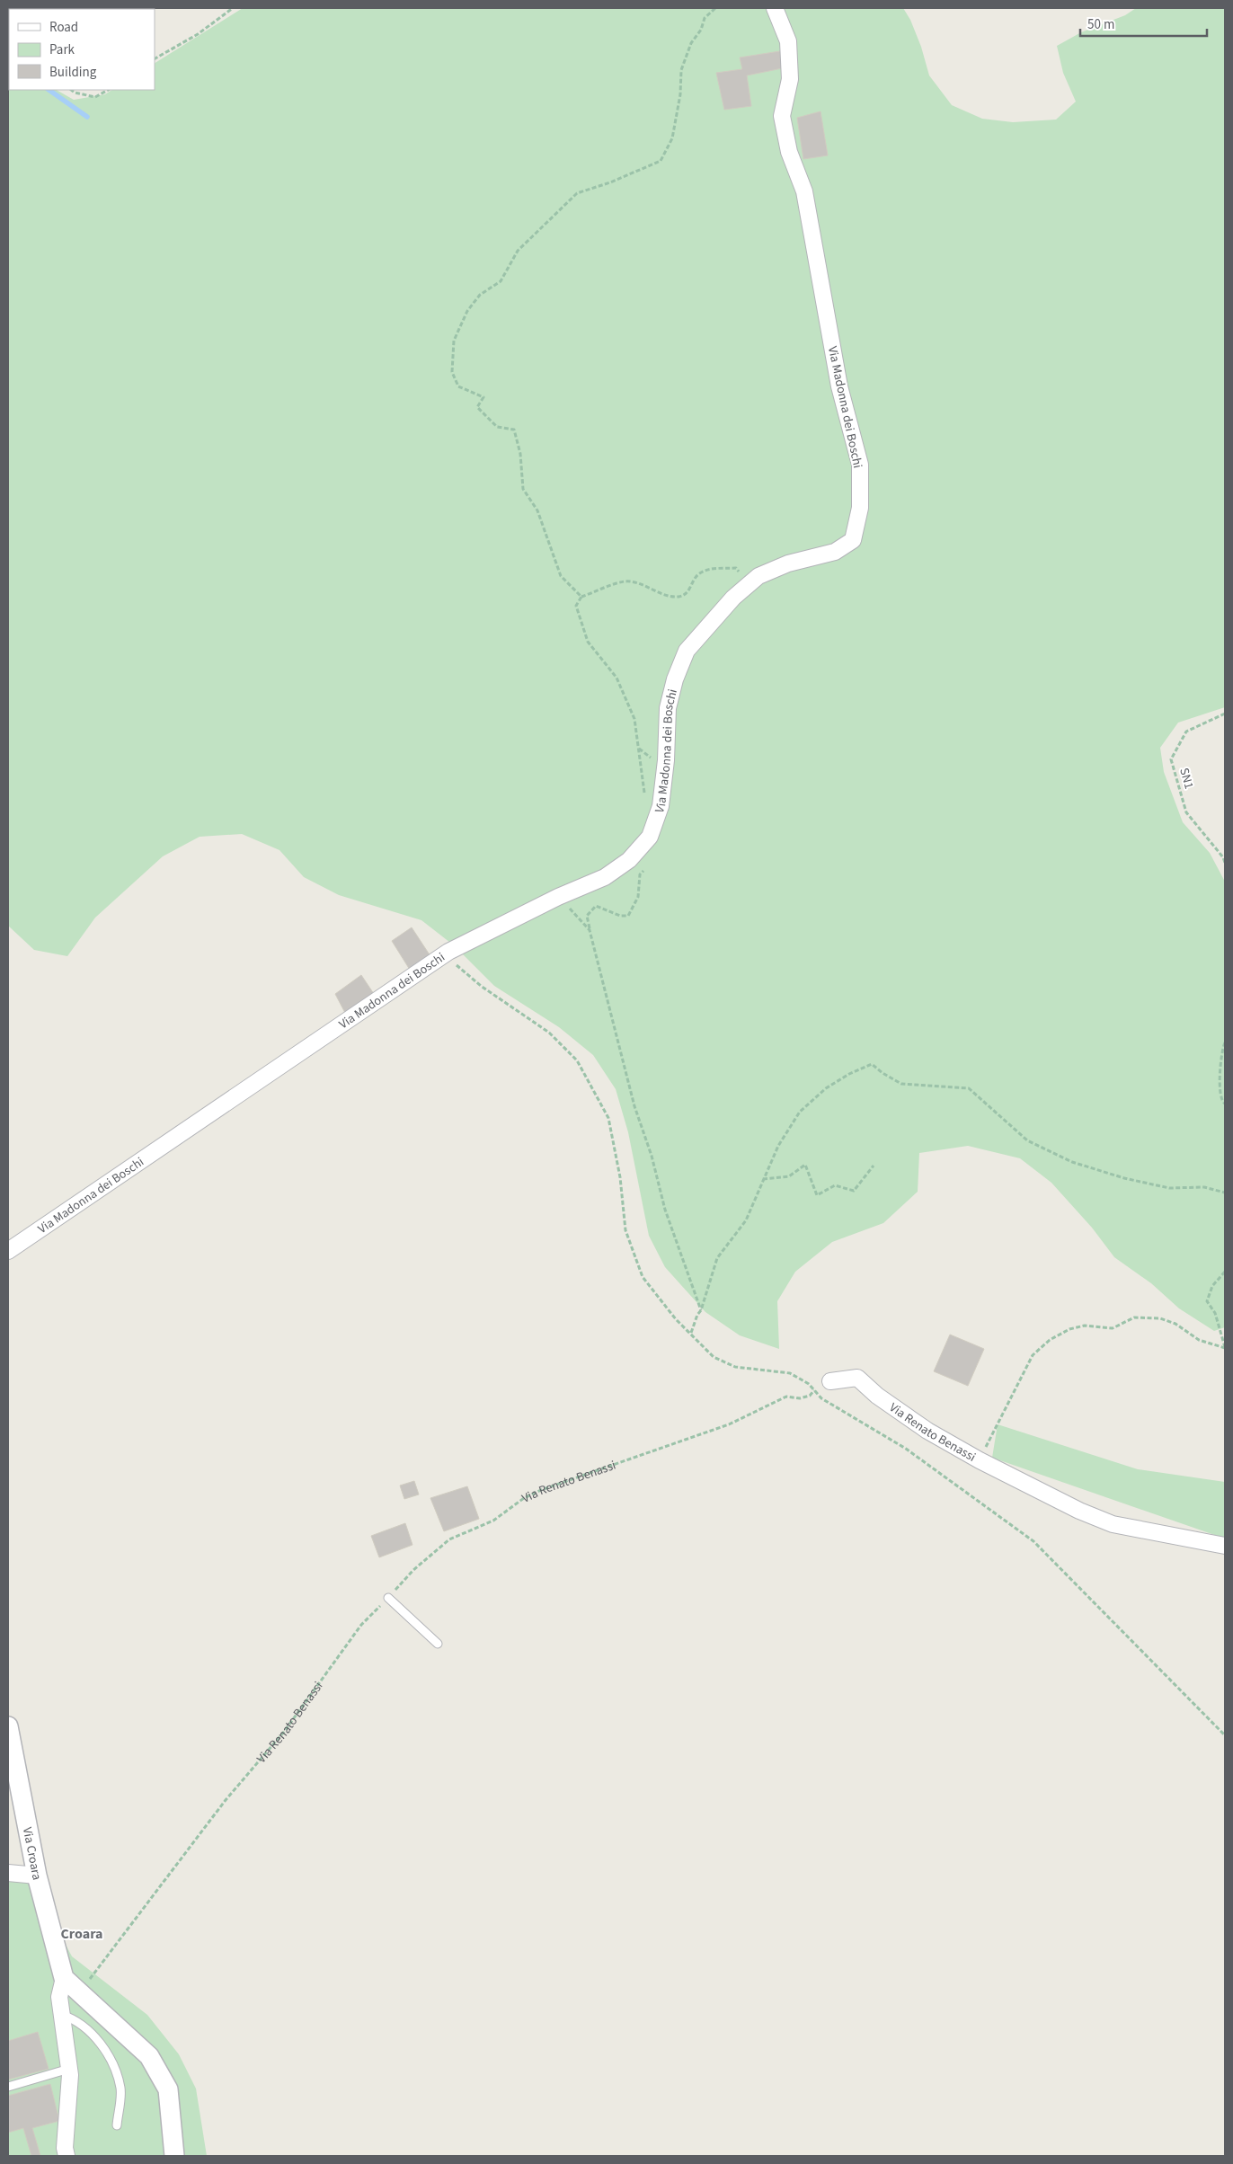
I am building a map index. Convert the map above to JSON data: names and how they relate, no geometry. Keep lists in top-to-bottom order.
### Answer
{
  "streets": {
    "street": ["Via Madonna dei Boschi", "Via Renato Benassi", "Via Croara"],
    "path": ["SN1"]
  },
  "crossings": [
    ["Via Renato Benassi", "Via Croara"]
  ],
  "districts": ["Croara"],
  "legend": ["Road", "Park", "Building"],
  "scale_bar": "50 m"
}
